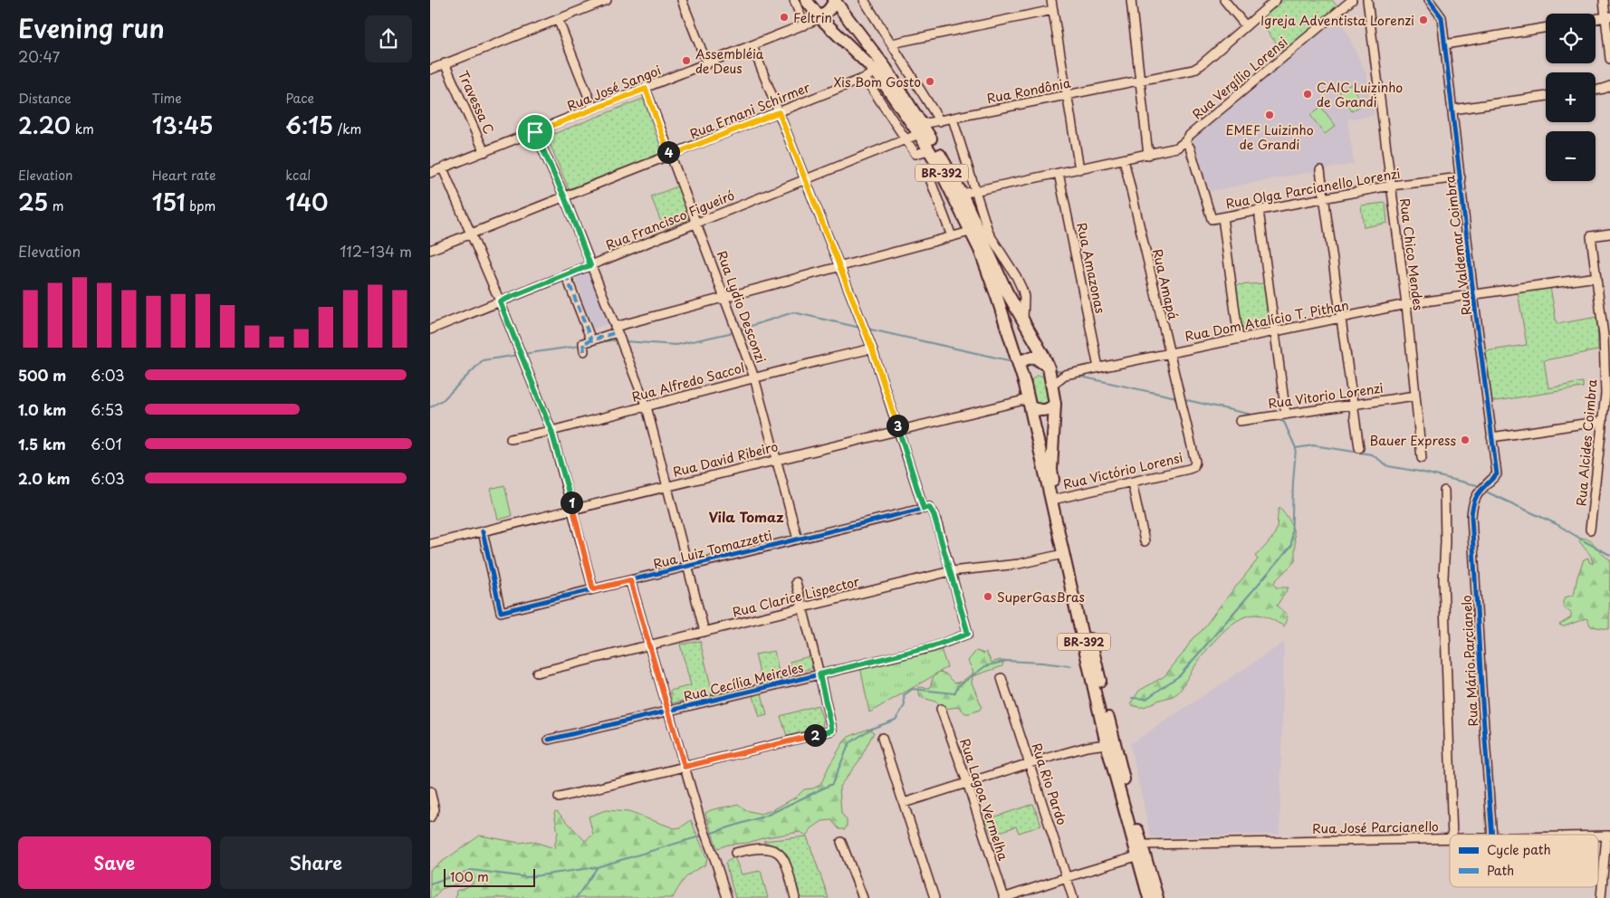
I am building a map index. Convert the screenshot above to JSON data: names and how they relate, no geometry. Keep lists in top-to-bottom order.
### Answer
{
  "streets": {
    "highway": ["BR-392"],
    "street": [
      "Rua Vergílio Lorensi",
      "Rua José Sangoi",
      "Rua Rondônia",
      "Travessa C",
      "Rua Ernani Schirmer",
      "Rua Olga Parcianello Lorenzi",
      "Rua Francisco Figueiró",
      "Rua Valdemar Coimbra",
      "Rua Chico Mendes",
      "Rua Amazonas",
      "Rua Amapá",
      "Rua Lydio Desconzi",
      "Rua Dom Atalício T. Pithan",
      "Rua Alfredo Saccol",
      "Rua Vitorio Lorenzi",
      "Rua Alcides Coimbra",
      "Rua David Ribeiro",
      "Rua Victório Lorensi",
      "Rua Luiz Tomazzetti",
      "Rua Clarice Lispector",
      "Rua Mário Parcianelo",
      "Rua Cecília Meireles",
      "Rua Rio Pardo",
      "Rua Lagoa Vermelha",
      "Rua José Parcianello"
    ]
  },
  "crossings": [
    ["Rua Vergílio Lorensi", "Rua Olga Parcianello Lorenzi"],
    ["Rua José Sangoi", "Travessa C"],
    ["Rua José Sangoi", "BR-392"],
    ["Rua José Sangoi", "Rua Lydio Desconzi"],
    ["Rua Rondônia", "BR-392"],
    ["Rua Rondônia", "Rua Francisco Figueiró"],
    ["Rua Ernani Schirmer", "BR-392"],
    ["Rua Ernani Schirmer", "Rua Lydio Desconzi"],
    ["BR-392", "Rua Francisco Figueiró"],
    ["BR-392", "Rua David Ribeiro"],
    ["BR-392", "Rua Victório Lorensi"],
    ["BR-392", "Rua Clarice Lispector"],
    ["BR-392", "Rua José Parcianello"],
    ["Rua Olga Parcianello Lorenzi", "Rua Valdemar Coimbra"],
    ["Rua Olga Parcianello Lorenzi", "Rua Chico Mendes"],
    ["Rua Francisco Figueiró", "Rua Lydio Desconzi"],
    ["Rua Valdemar Coimbra", "Rua Dom Atalício T. Pithan"],
    ["Rua Valdemar Coimbra", "Rua Mário Parcianelo"],
    ["Rua Chico Mendes", "Rua Dom Atalício T. Pithan"],
    ["Rua Chico Mendes", "Rua Vitorio Lorenzi"],
    ["Rua Amazonas", "Rua Dom Atalício T. Pithan"],
    ["Rua Amapá", "Rua Dom Atalício T. Pithan"],
    ["Rua Amapá", "Rua Victório Lorensi"],
    ["Rua Lydio Desconzi", "Rua Alfredo Saccol"],
    ["Rua Lydio Desconzi", "Rua David Ribeiro"],
    ["Rua Lydio Desconzi", "Rua Luiz Tomazzetti"],
    ["Rua Dom Atalício T. Pithan", "Rua Alcides Coimbra"],
    ["Rua David Ribeiro", "Rua Luiz Tomazzetti"],
    ["Rua Clarice Lispector", "Rua Cecília Meireles"]
  ],
  "districts": ["Vila Tomaz"],
  "places": [
    "Feltrin",
    "Igreja Adventista Lorenzi",
    "Assembléia de Deus",
    "Xis Bom Gosto",
    "CAIC Luizinho de Grandi",
    "EMEF Luizinho de Grandi",
    "Bauer Express",
    "SuperGasBras"
  ],
  "legend": ["Cycle path", "Path"],
  "scale_bar": "100 m",
  "page": {
    "heading": ["Evening run", "20:47"],
    "map_buttons": ["+", "−"],
    "stats": [
      ["Distance", "2.20 km"],
      ["Time", "13:45"],
      ["Pace", "6:15 /km"],
      ["Elevation", "25 m"],
      ["Heart rate", "151 bpm"],
      ["kcal", "140"]
    ],
    "pins": [
      "4",
      "3",
      "1",
      "2"
    ],
    "chart": ["Elevation", "112–134 m"],
    "list": [
      {
        "name": "500 m",
        "note": "6:03"
      },
      {
        "name": "1.0 km",
        "note": "6:53"
      },
      {
        "name": "1.5 km",
        "note": "6:01"
      },
      {
        "name": "2.0 km",
        "note": "6:03"
      }
    ],
    "buttons": ["Save", "Share"],
    "scale": "100 m"
  }
}
